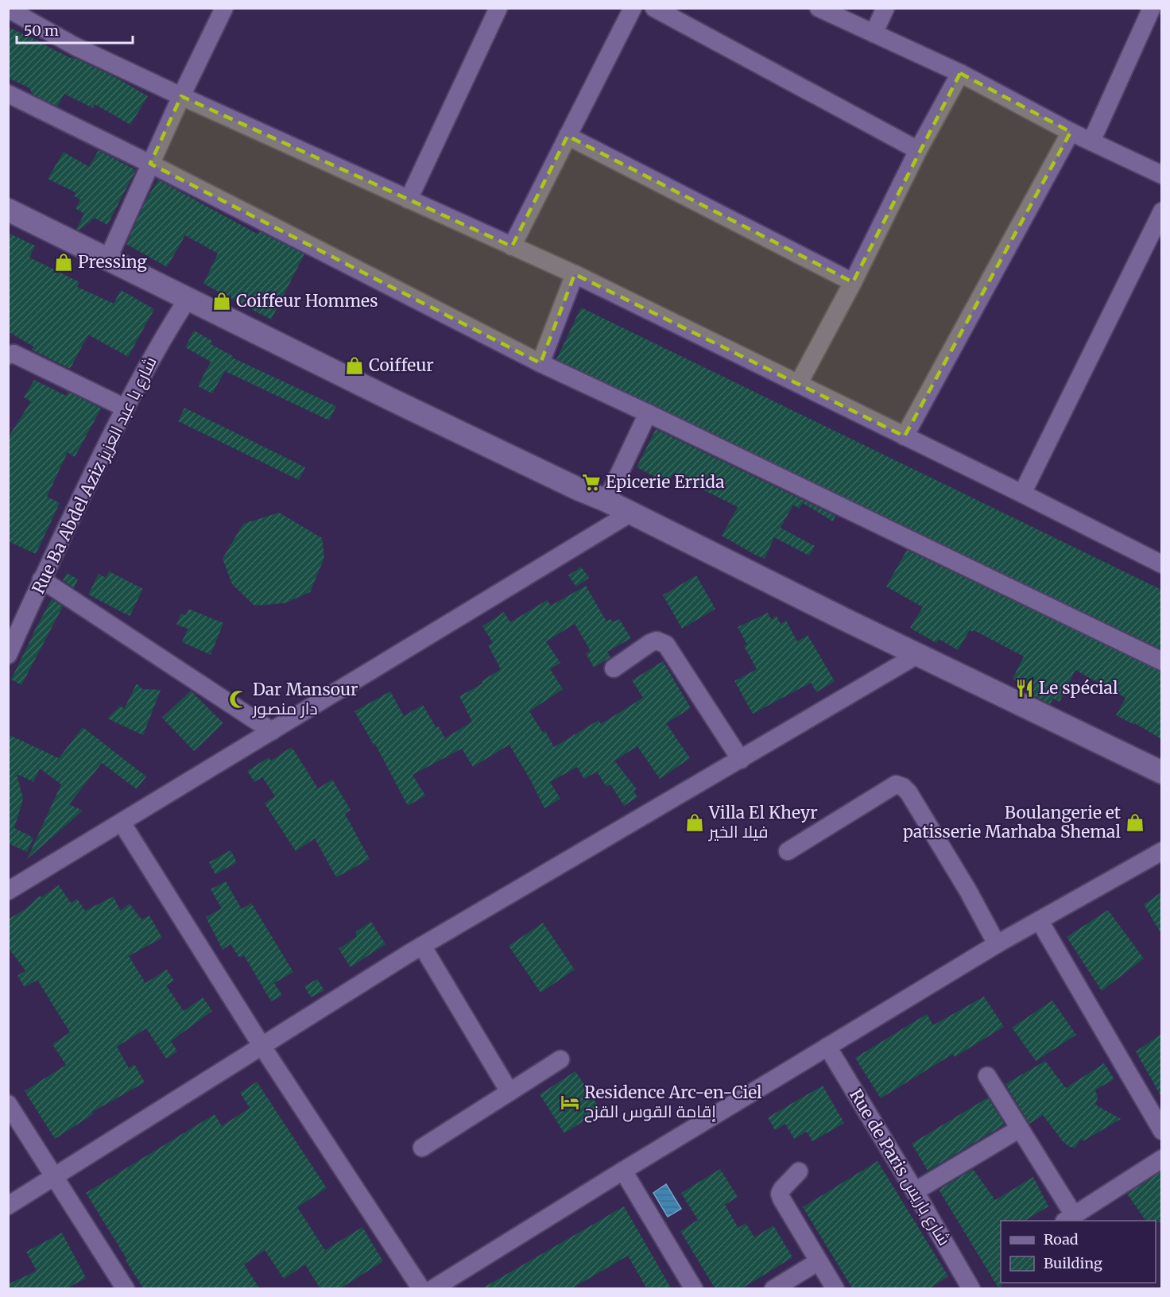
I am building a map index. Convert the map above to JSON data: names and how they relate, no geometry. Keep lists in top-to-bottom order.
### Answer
{
  "streets": {
    "street": ["Rue Ba Abdel Aziz شارع با عبد العزيز", "Rue de Paris شارع باريس"]
  },
  "places": {
    "shop": [
      "Pressing",
      "Coiffeur Hommes",
      "Coiffeur",
      "Villa El Kheyr فيلا الخير",
      "Boulangerie et patisserie Marhaba Shemal"
    ],
    "supermarket": ["Epicerie Errida"],
    "restaurant": ["Le spécial"],
    "mosque": ["Dar Mansour دار منصور"],
    "hotel": ["Residence Arc-en-Ciel إقامة القوس القزح"]
  },
  "legend": ["Road", "Building"],
  "scale_bar": "50 m"
}
